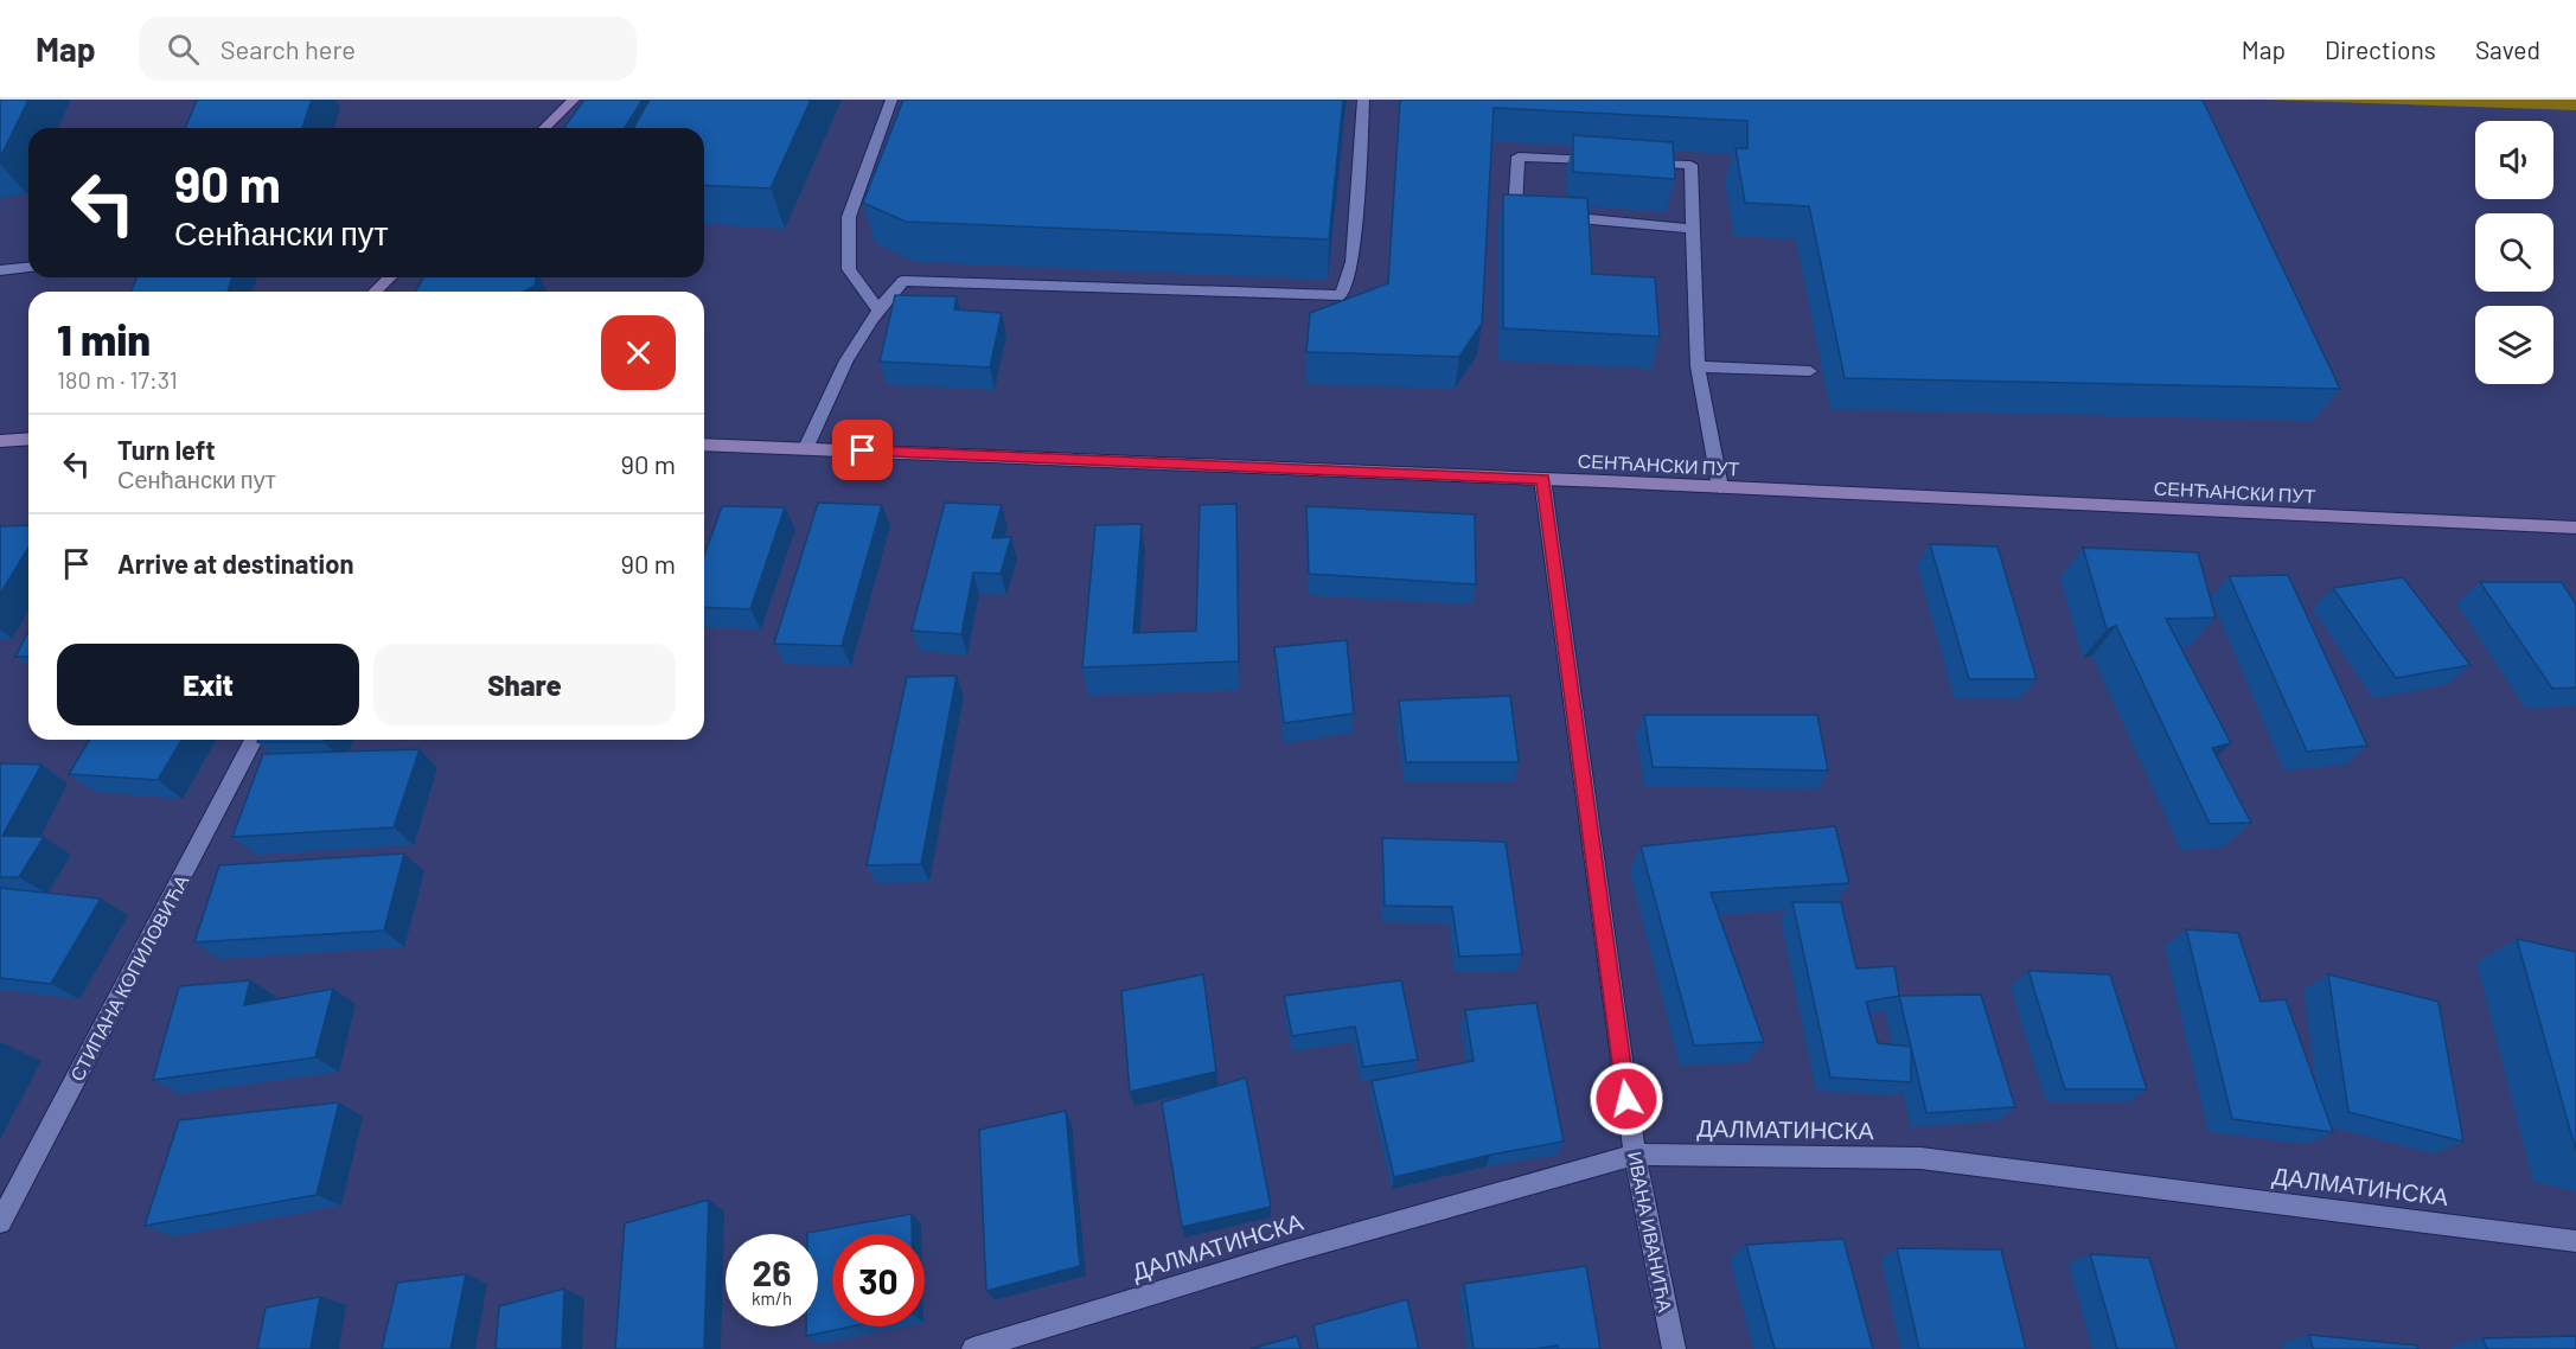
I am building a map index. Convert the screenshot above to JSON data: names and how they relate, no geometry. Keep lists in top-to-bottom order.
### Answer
{
  "streets": {
    "main road": ["СЕНЋАНСКИ ПУТ"],
    "street": ["СТИПАНА КОПИЛОВИЋА", "ДАЛМАТИНСКА", "ИВАНА ИВАНИЋА"]
  },
  "crossings": [
    ["СЕНЋАНСКИ ПУТ", "ИВАНА ИВАНИЋА"],
    ["ДАЛМАТИНСКА", "ИВАНА ИВАНИЋА"]
  ],
  "page": {
    "header": "Map",
    "search": "Search here",
    "nav": ["Map", "Directions", "Saved"],
    "turn": ["90 m", "Сенћански пут"],
    "heading": ["1 min", "180 m · 17:31"],
    "list": [
      {
        "name": "Turn left",
        "note": "Сенћански пут",
        "value": "90 m"
      },
      {
        "name": "Arrive at destination",
        "value": "90 m"
      }
    ],
    "buttons": ["Exit", "Share"],
    "speed": "26 km/h",
    "limit": "30"
  }
}
